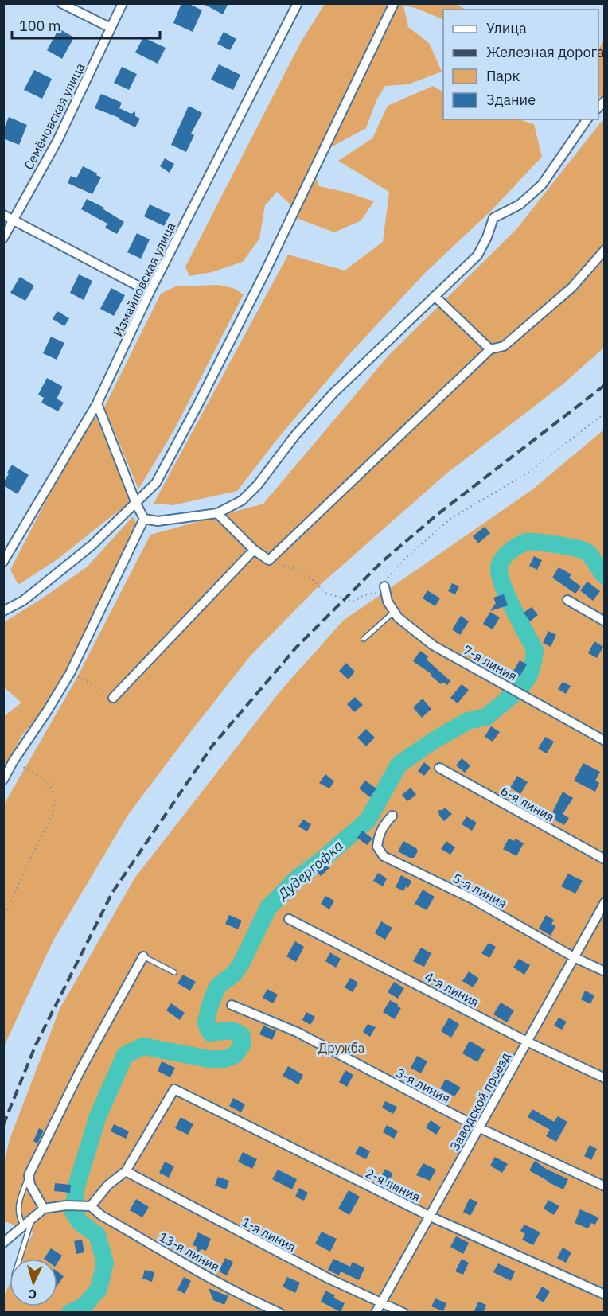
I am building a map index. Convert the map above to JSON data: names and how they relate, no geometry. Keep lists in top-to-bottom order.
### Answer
{
  "streets": {
    "street": [
      "Семёновская улица",
      "Измайловская улица",
      "7-я линия",
      "6-я линия",
      "5-я линия",
      "4-я линия",
      "3-я линия",
      "Заводской проезд",
      "2-я линия",
      "1-я линия",
      "13-я линия"
    ]
  },
  "crossings": [
    ["5-я линия", "Заводской проезд"],
    ["4-я линия", "Заводской проезд"],
    ["3-я линия", "Заводской проезд"],
    ["Заводской проезд", "2-я линия"],
    ["Заводской проезд", "1-я линия"],
    ["2-я линия", "1-я линия"]
  ],
  "water": ["Дудергофка"],
  "parks": ["Дружба"],
  "legend": [
    "Улица",
    "Железная дорога",
    "Парк",
    "Здание"
  ],
  "scale_bar": "100 m",
  "north": "bottom"
}
